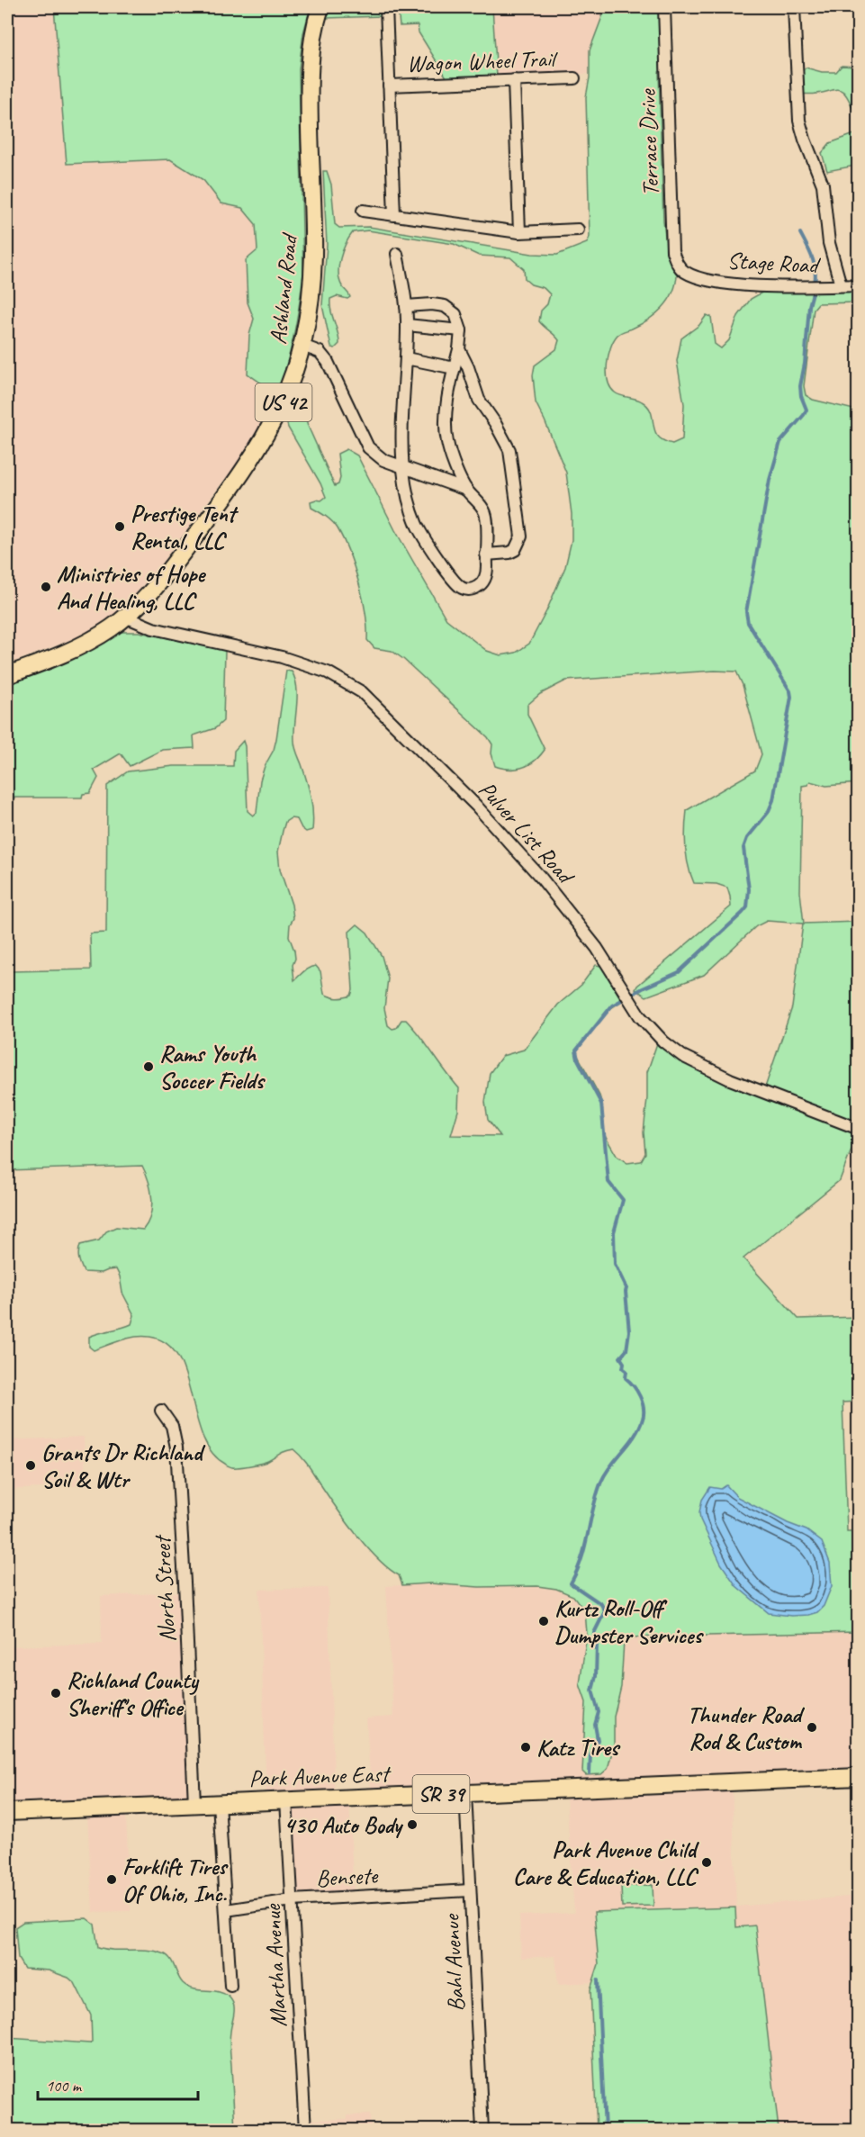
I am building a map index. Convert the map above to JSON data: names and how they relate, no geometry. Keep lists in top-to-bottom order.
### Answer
{
  "streets": {
    "main road": [
      "Ashland Road",
      "US 42",
      "Park Avenue East",
      "SR 39"
    ],
    "street": [
      "Wagon Wheel Trail",
      "Terrace Drive",
      "Stage Road",
      "Pulver List Road",
      "North Street",
      "Bensete",
      "Bahl Avenue",
      "Martha Avenue"
    ]
  },
  "crossings": [
    ["Terrace Drive", "Stage Road"],
    ["Ashland Road", "Pulver List Road"],
    ["North Street", "Park Avenue East"],
    ["Park Avenue East", "Bahl Avenue"],
    ["Park Avenue East", "Martha Avenue"],
    ["Bensete", "Bahl Avenue"],
    ["Bensete", "Martha Avenue"]
  ],
  "places": [
    "Prestige Tent Rental, LLC",
    "Ministries of Hope And Healing, LLC",
    "Rams Youth Soccer Fields",
    "Grants Dr Richland Soil & Wtr",
    "Kurtz Roll-Off Dumpster Services",
    "Richland County Sheriff's Office",
    "Thunder Road Rod & Custom",
    "Katz Tires",
    "430 Auto Body",
    "Park Avenue Child Care & Education, LLC",
    "Forklift Tires Of Ohio, Inc."
  ],
  "scale_bar": "100 m"
}
